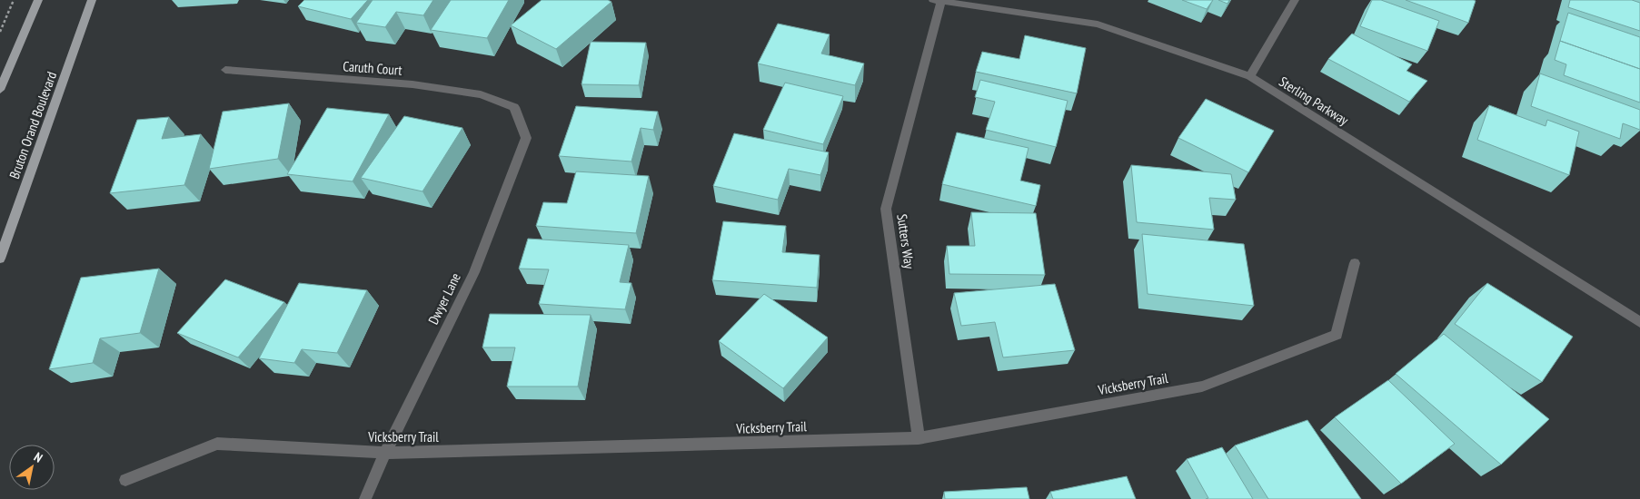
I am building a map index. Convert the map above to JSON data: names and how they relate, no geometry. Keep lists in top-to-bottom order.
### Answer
{
  "streets": {
    "main road": ["Bruton Orand Boulevard"],
    "street": [
      "Caruth Court",
      "Sterling Parkway",
      "Sutters Way",
      "Dwyer Lane",
      "Vicksberry Trail"
    ]
  },
  "crossings": [
    ["Caruth Court", "Dwyer Lane"],
    ["Sterling Parkway", "Sutters Way"],
    ["Sutters Way", "Vicksberry Trail"],
    ["Dwyer Lane", "Vicksberry Trail"]
  ],
  "north": "top right"
}
